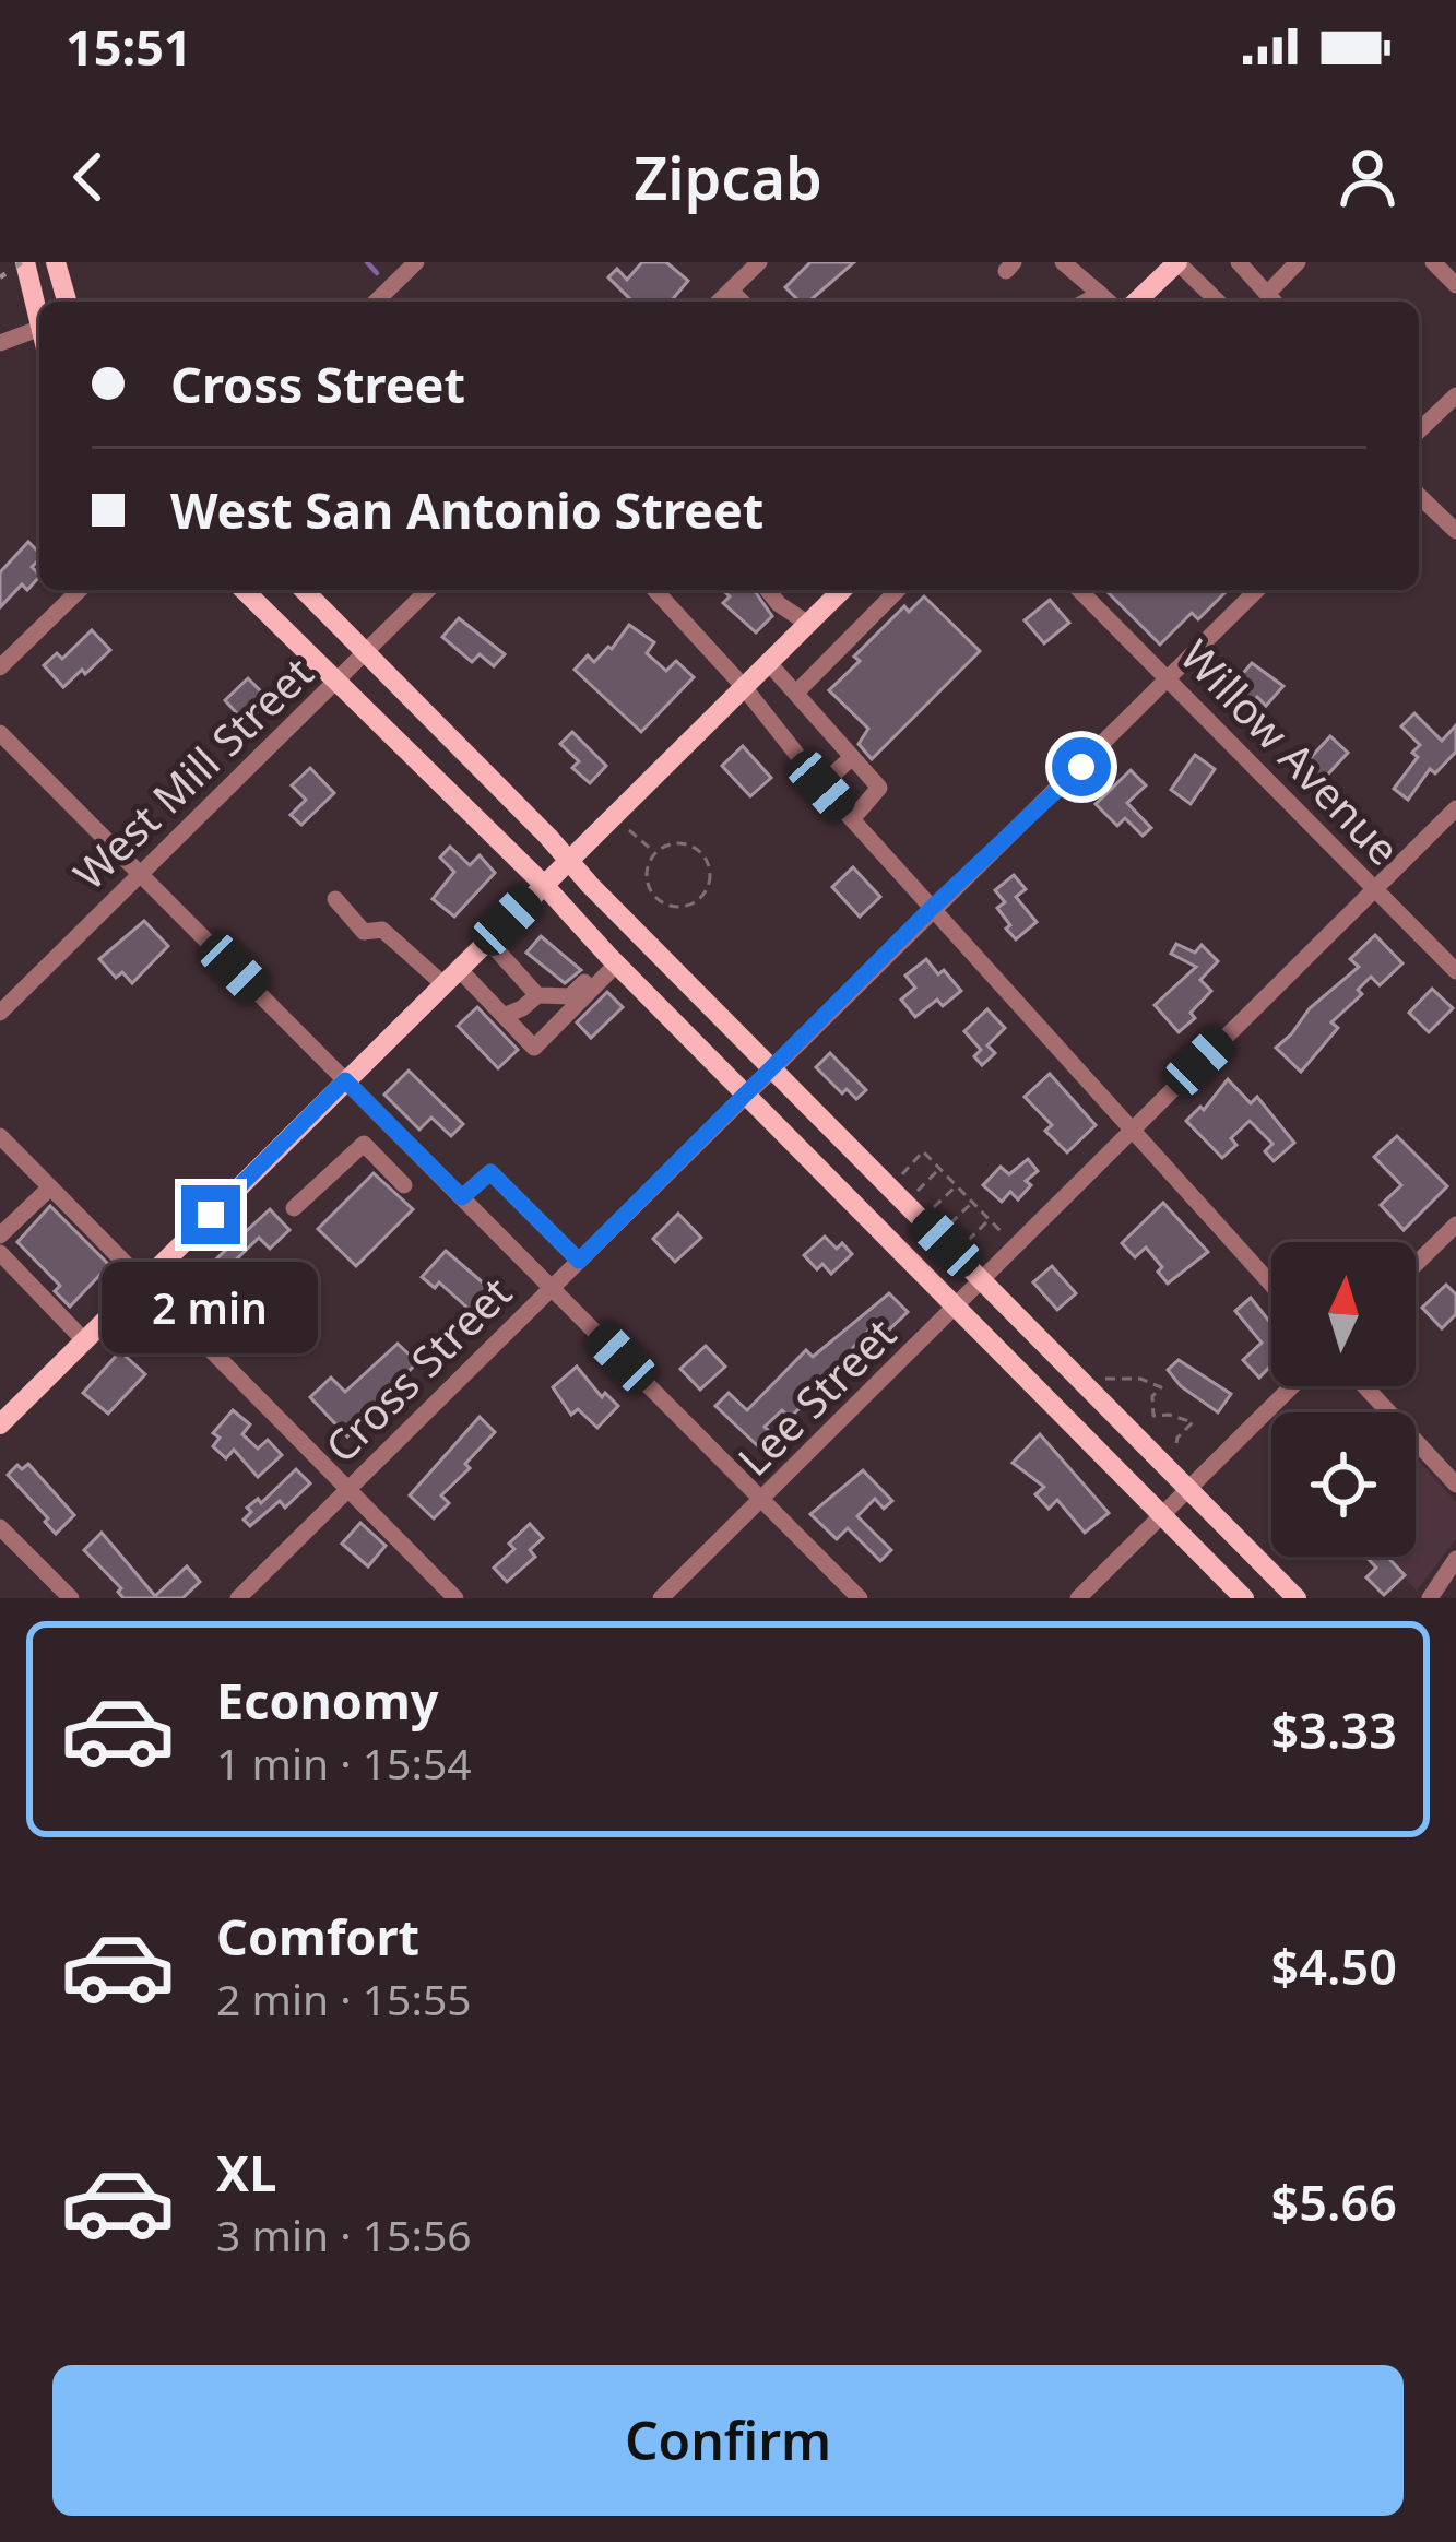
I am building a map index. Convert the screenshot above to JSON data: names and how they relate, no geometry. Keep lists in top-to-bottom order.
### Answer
{
  "streets": {
    "street": [
      "Willow Avenue",
      "West Mill Street",
      "Cross Street",
      "Lee Street"
    ]
  },
  "crossings": [
    ["Willow Avenue", "Cross Street"],
    ["Willow Avenue", "Lee Street"]
  ],
  "north": "top",
  "page": {
    "status": "15:51",
    "header": "Zipcab",
    "banner": ["Cross Street", "West San Antonio Street"],
    "bubble": "2 min",
    "list": [
      {
        "name": "Economy",
        "note": "1 min · 15:54",
        "value": "$3.33"
      },
      {
        "name": "Comfort",
        "note": "2 min · 15:55",
        "value": "$4.50"
      },
      {
        "name": "XL",
        "note": "3 min · 15:56",
        "value": "$5.66"
      }
    ],
    "buttons": "Confirm"
  }
}
